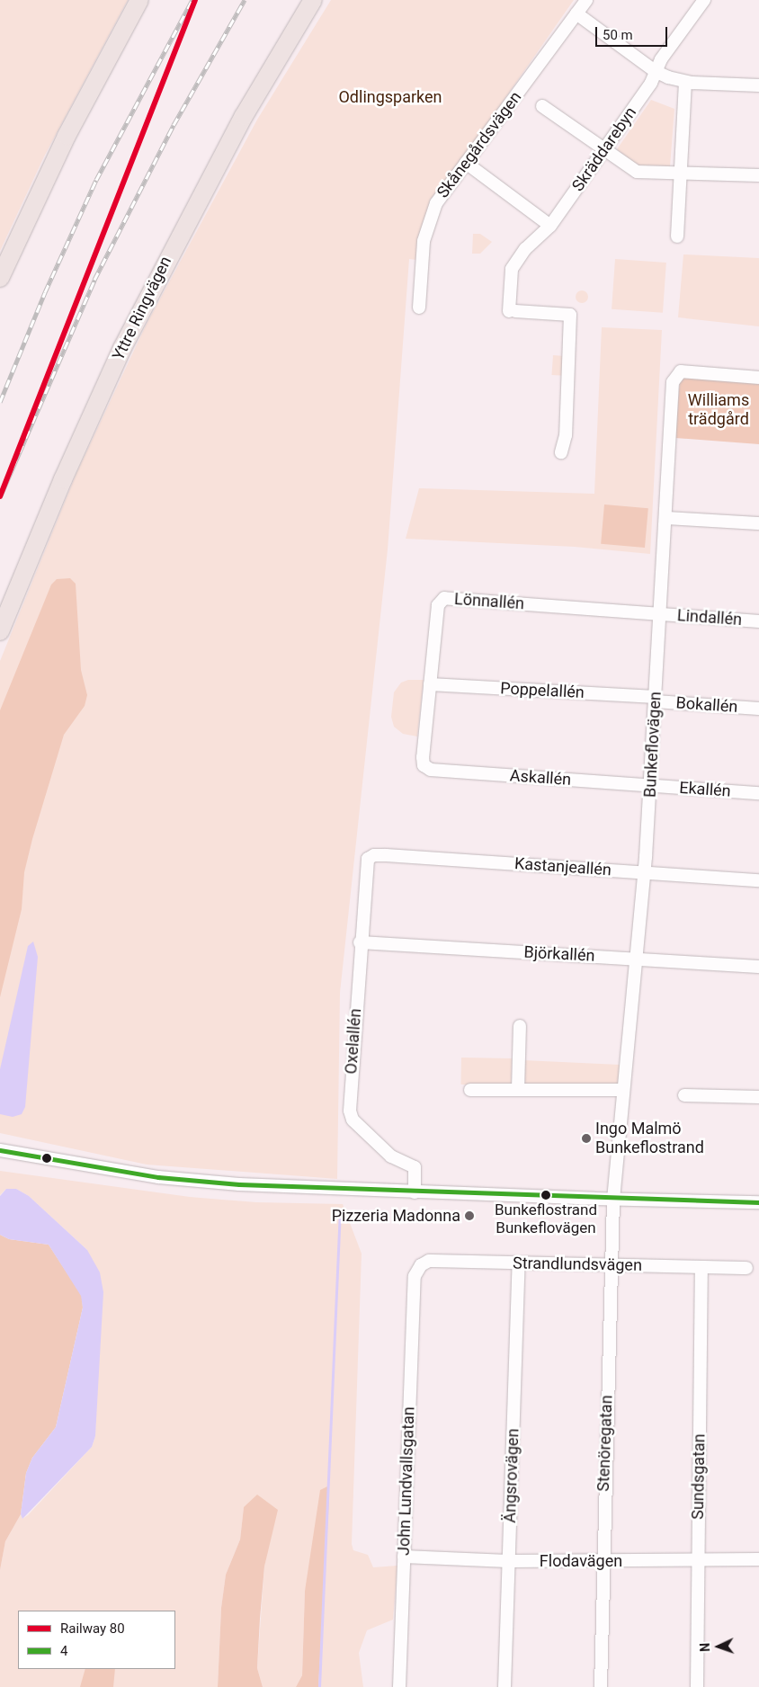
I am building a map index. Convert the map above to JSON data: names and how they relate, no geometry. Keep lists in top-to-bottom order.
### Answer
{
  "streets": {
    "highway": ["Yttre Ringvägen"],
    "street": [
      "Skånegårdsvägen",
      "Skräddarebyn",
      "Lönnallén",
      "Lindallén",
      "Poppelallén",
      "Bokallén",
      "Bunkeflovägen",
      "Askallén",
      "Ekallén",
      "Kastanjeallén",
      "Björkallén",
      "Oxelallén",
      "Strandlundsvägen",
      "Stenöregatan",
      "Ängsrovägen",
      "Sundsgatan",
      "John Lundvallsgatan",
      "Flodavägen"
    ]
  },
  "crossings": [
    ["Lönnallén", "Lindallén"],
    ["Lönnallén", "Poppelallén"],
    ["Lönnallén", "Bunkeflovägen"],
    ["Lönnallén", "Askallén"],
    ["Lindallén", "Bunkeflovägen"],
    ["Poppelallén", "Bokallén"],
    ["Poppelallén", "Bunkeflovägen"],
    ["Bokallén", "Bunkeflovägen"],
    ["Bunkeflovägen", "Askallén"],
    ["Bunkeflovägen", "Ekallén"],
    ["Bunkeflovägen", "Kastanjeallén"],
    ["Bunkeflovägen", "Björkallén"],
    ["Bunkeflovägen", "Stenöregatan"],
    ["Askallén", "Ekallén"],
    ["Kastanjeallén", "Oxelallén"],
    ["Björkallén", "Oxelallén"],
    ["Strandlundsvägen", "Stenöregatan"],
    ["Strandlundsvägen", "Ängsrovägen"],
    ["Strandlundsvägen", "Sundsgatan"],
    ["Strandlundsvägen", "John Lundvallsgatan"],
    ["Stenöregatan", "Flodavägen"],
    ["Ängsrovägen", "Flodavägen"],
    ["Sundsgatan", "Flodavägen"],
    ["John Lundvallsgatan", "Flodavägen"]
  ],
  "parks": ["Odlingsparken", "Williams trädgård"],
  "places": ["Ingo Malmö Bunkeflostrand", "Bunkeflostrand Bunkeflovägen", "Pizzeria Madonna"],
  "lines": ["rail line 80", "transit line 4"],
  "legend": ["Railway 80", "4"],
  "scale_bar": "50 m",
  "north": "left"
}
